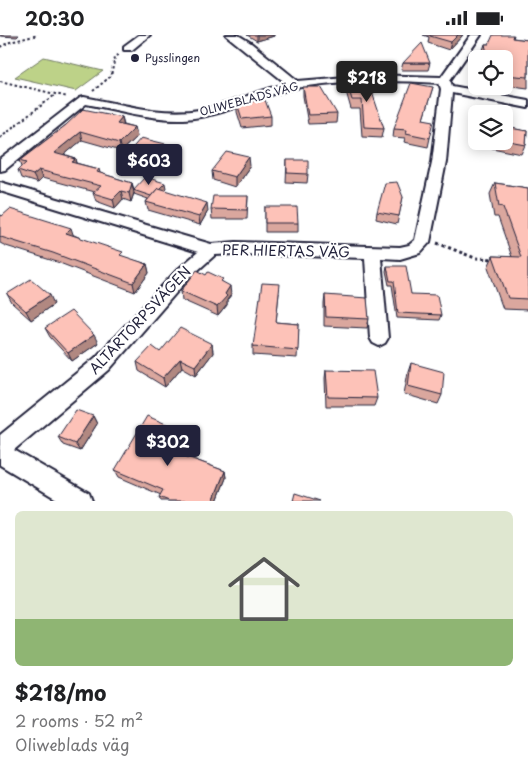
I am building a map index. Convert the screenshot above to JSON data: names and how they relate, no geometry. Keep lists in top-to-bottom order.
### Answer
{
  "streets": {
    "street": ["OLIWEBLADS VÄG", "PER HIERTAS VÄG", "ALTARTORPSVÄGEN"]
  },
  "crossings": [
    ["PER HIERTAS VÄG", "ALTARTORPSVÄGEN"]
  ],
  "places": ["Pysslingen"],
  "page": {
    "status": "20:30",
    "price": ["$218", "$603", "$302"],
    "list": [
      {
        "name": "$218/mo",
        "note": "2 rooms · 52 m² · Oliweblads väg"
      }
    ]
  }
}
